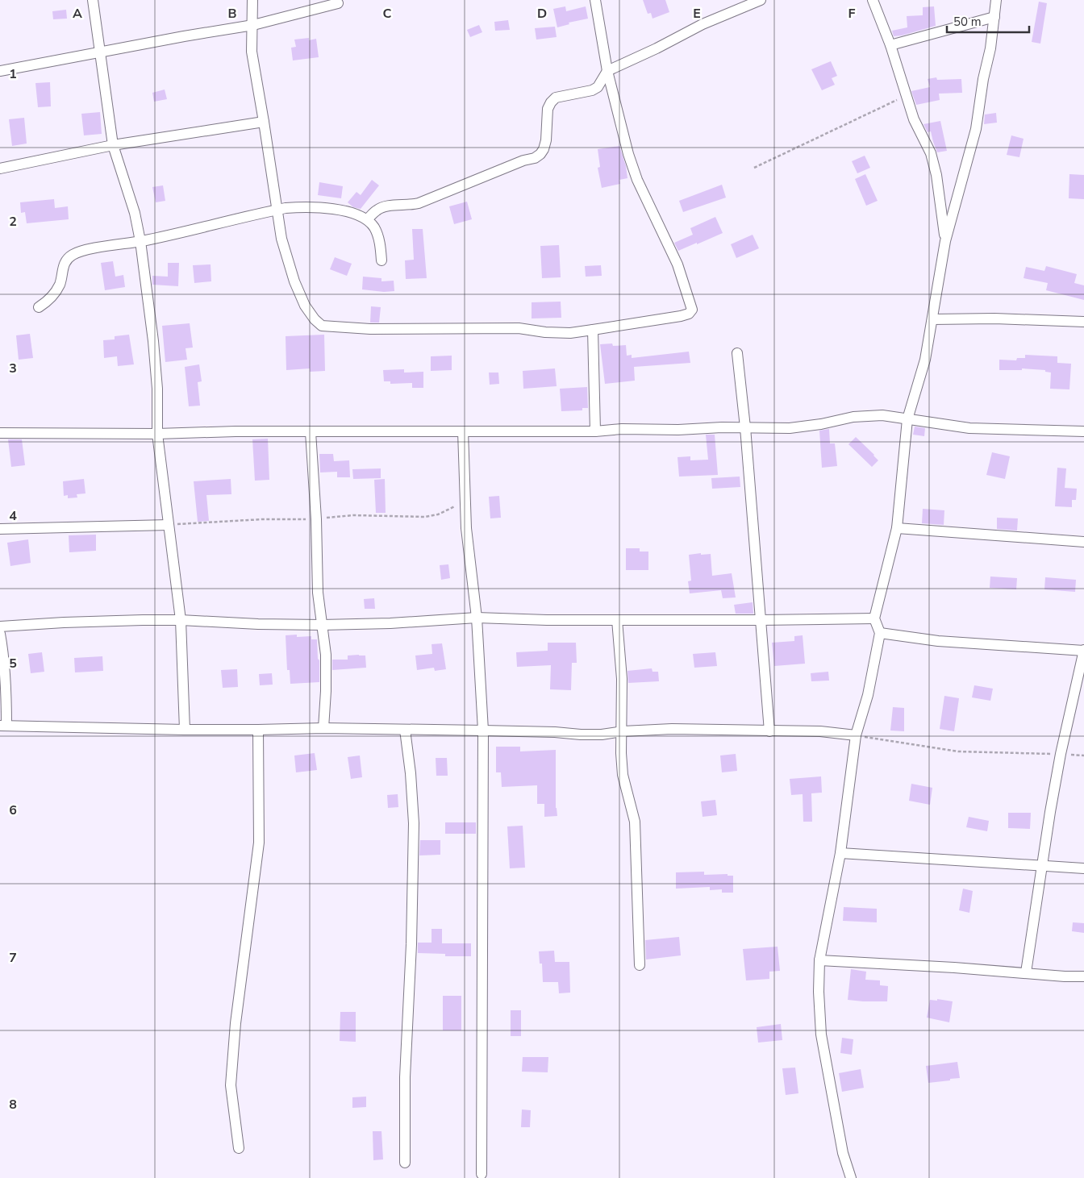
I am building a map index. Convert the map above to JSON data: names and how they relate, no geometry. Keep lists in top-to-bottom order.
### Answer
{
  "scale_bar": "50 m",
  "grid": {
    "columns": [
      "A",
      "B",
      "C",
      "D",
      "E",
      "F"
    ],
    "rows": [
      "1",
      "2",
      "3",
      "4",
      "5",
      "6",
      "7",
      "8"
    ]
  }
}
